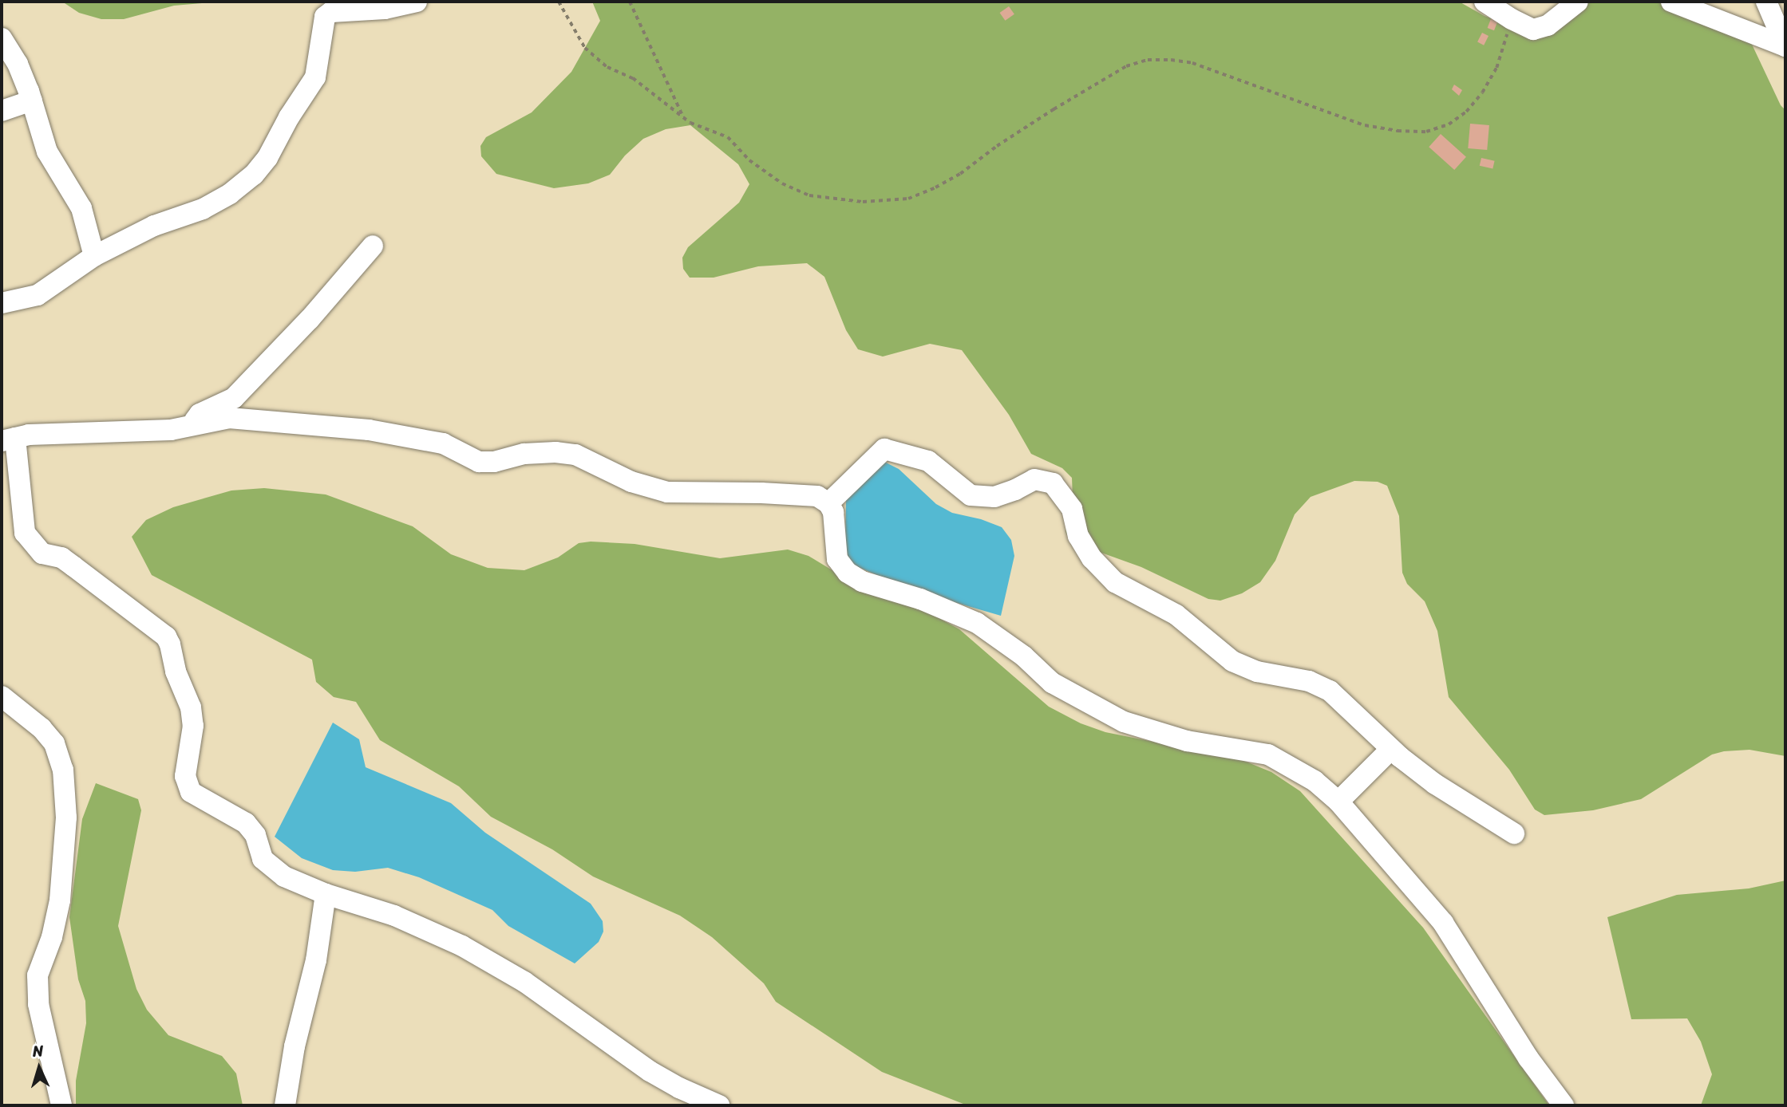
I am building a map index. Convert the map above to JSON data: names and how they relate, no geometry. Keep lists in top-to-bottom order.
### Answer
{
  "north": "top"
}
